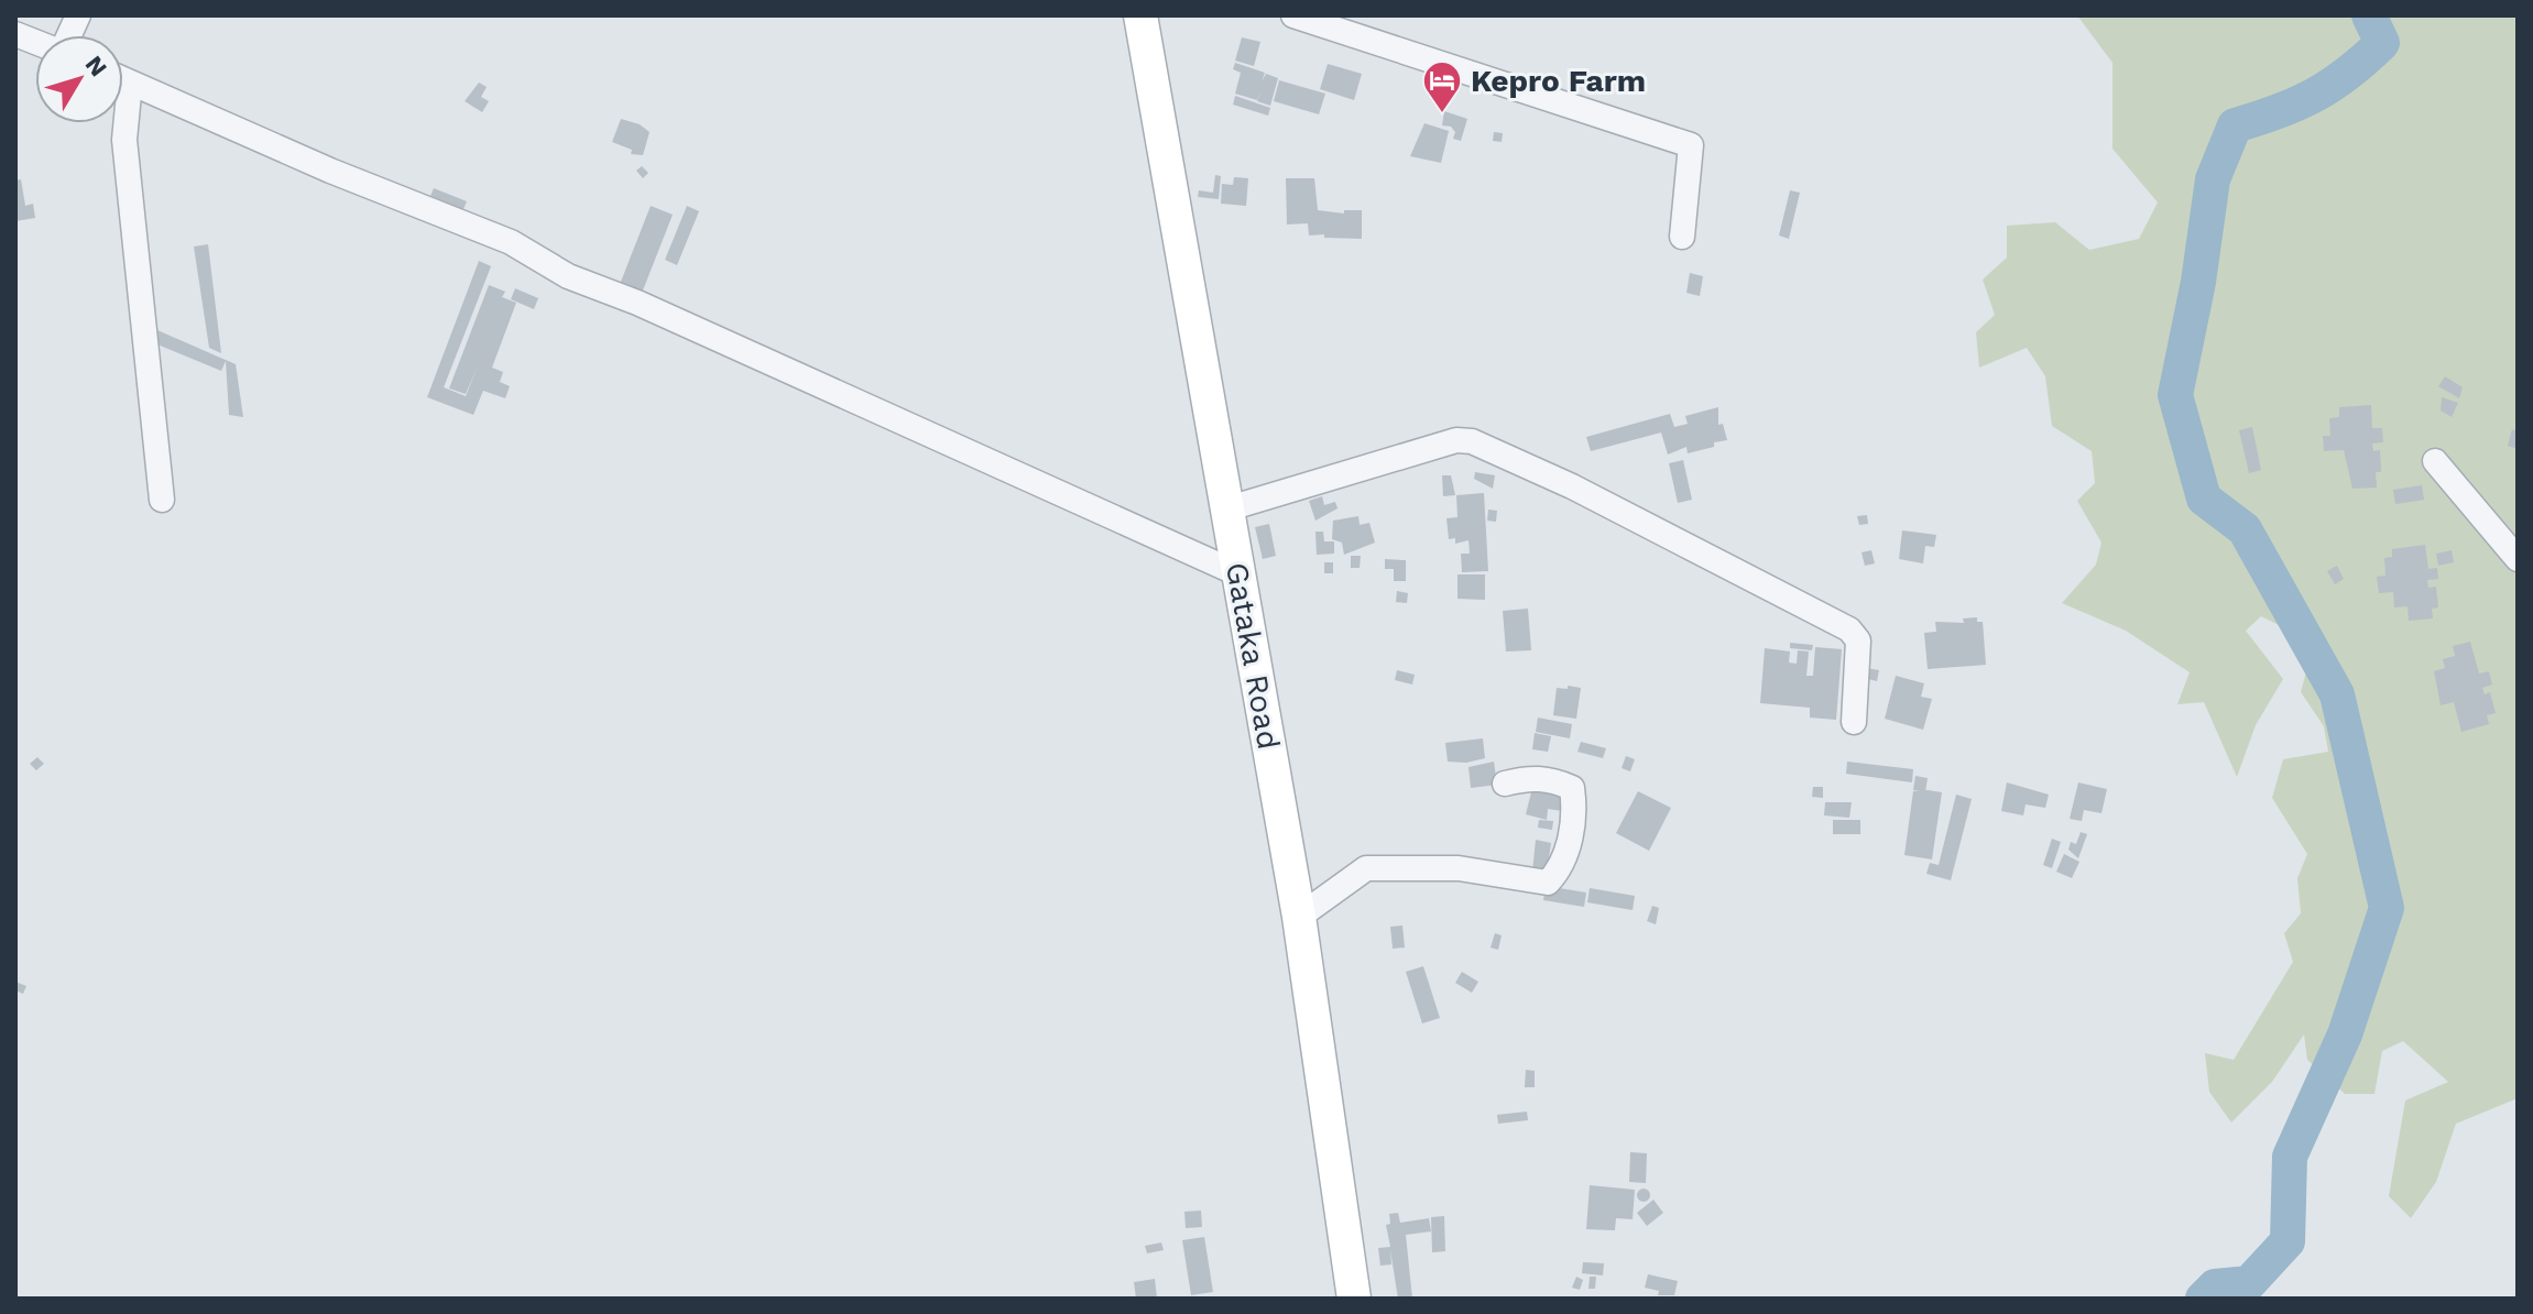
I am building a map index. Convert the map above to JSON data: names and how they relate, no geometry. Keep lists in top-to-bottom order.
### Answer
{
  "streets": {
    "street": ["Gataka Road"]
  },
  "places": {
    "hotel": ["Kepro Farm"]
  },
  "north": "top right"
}
